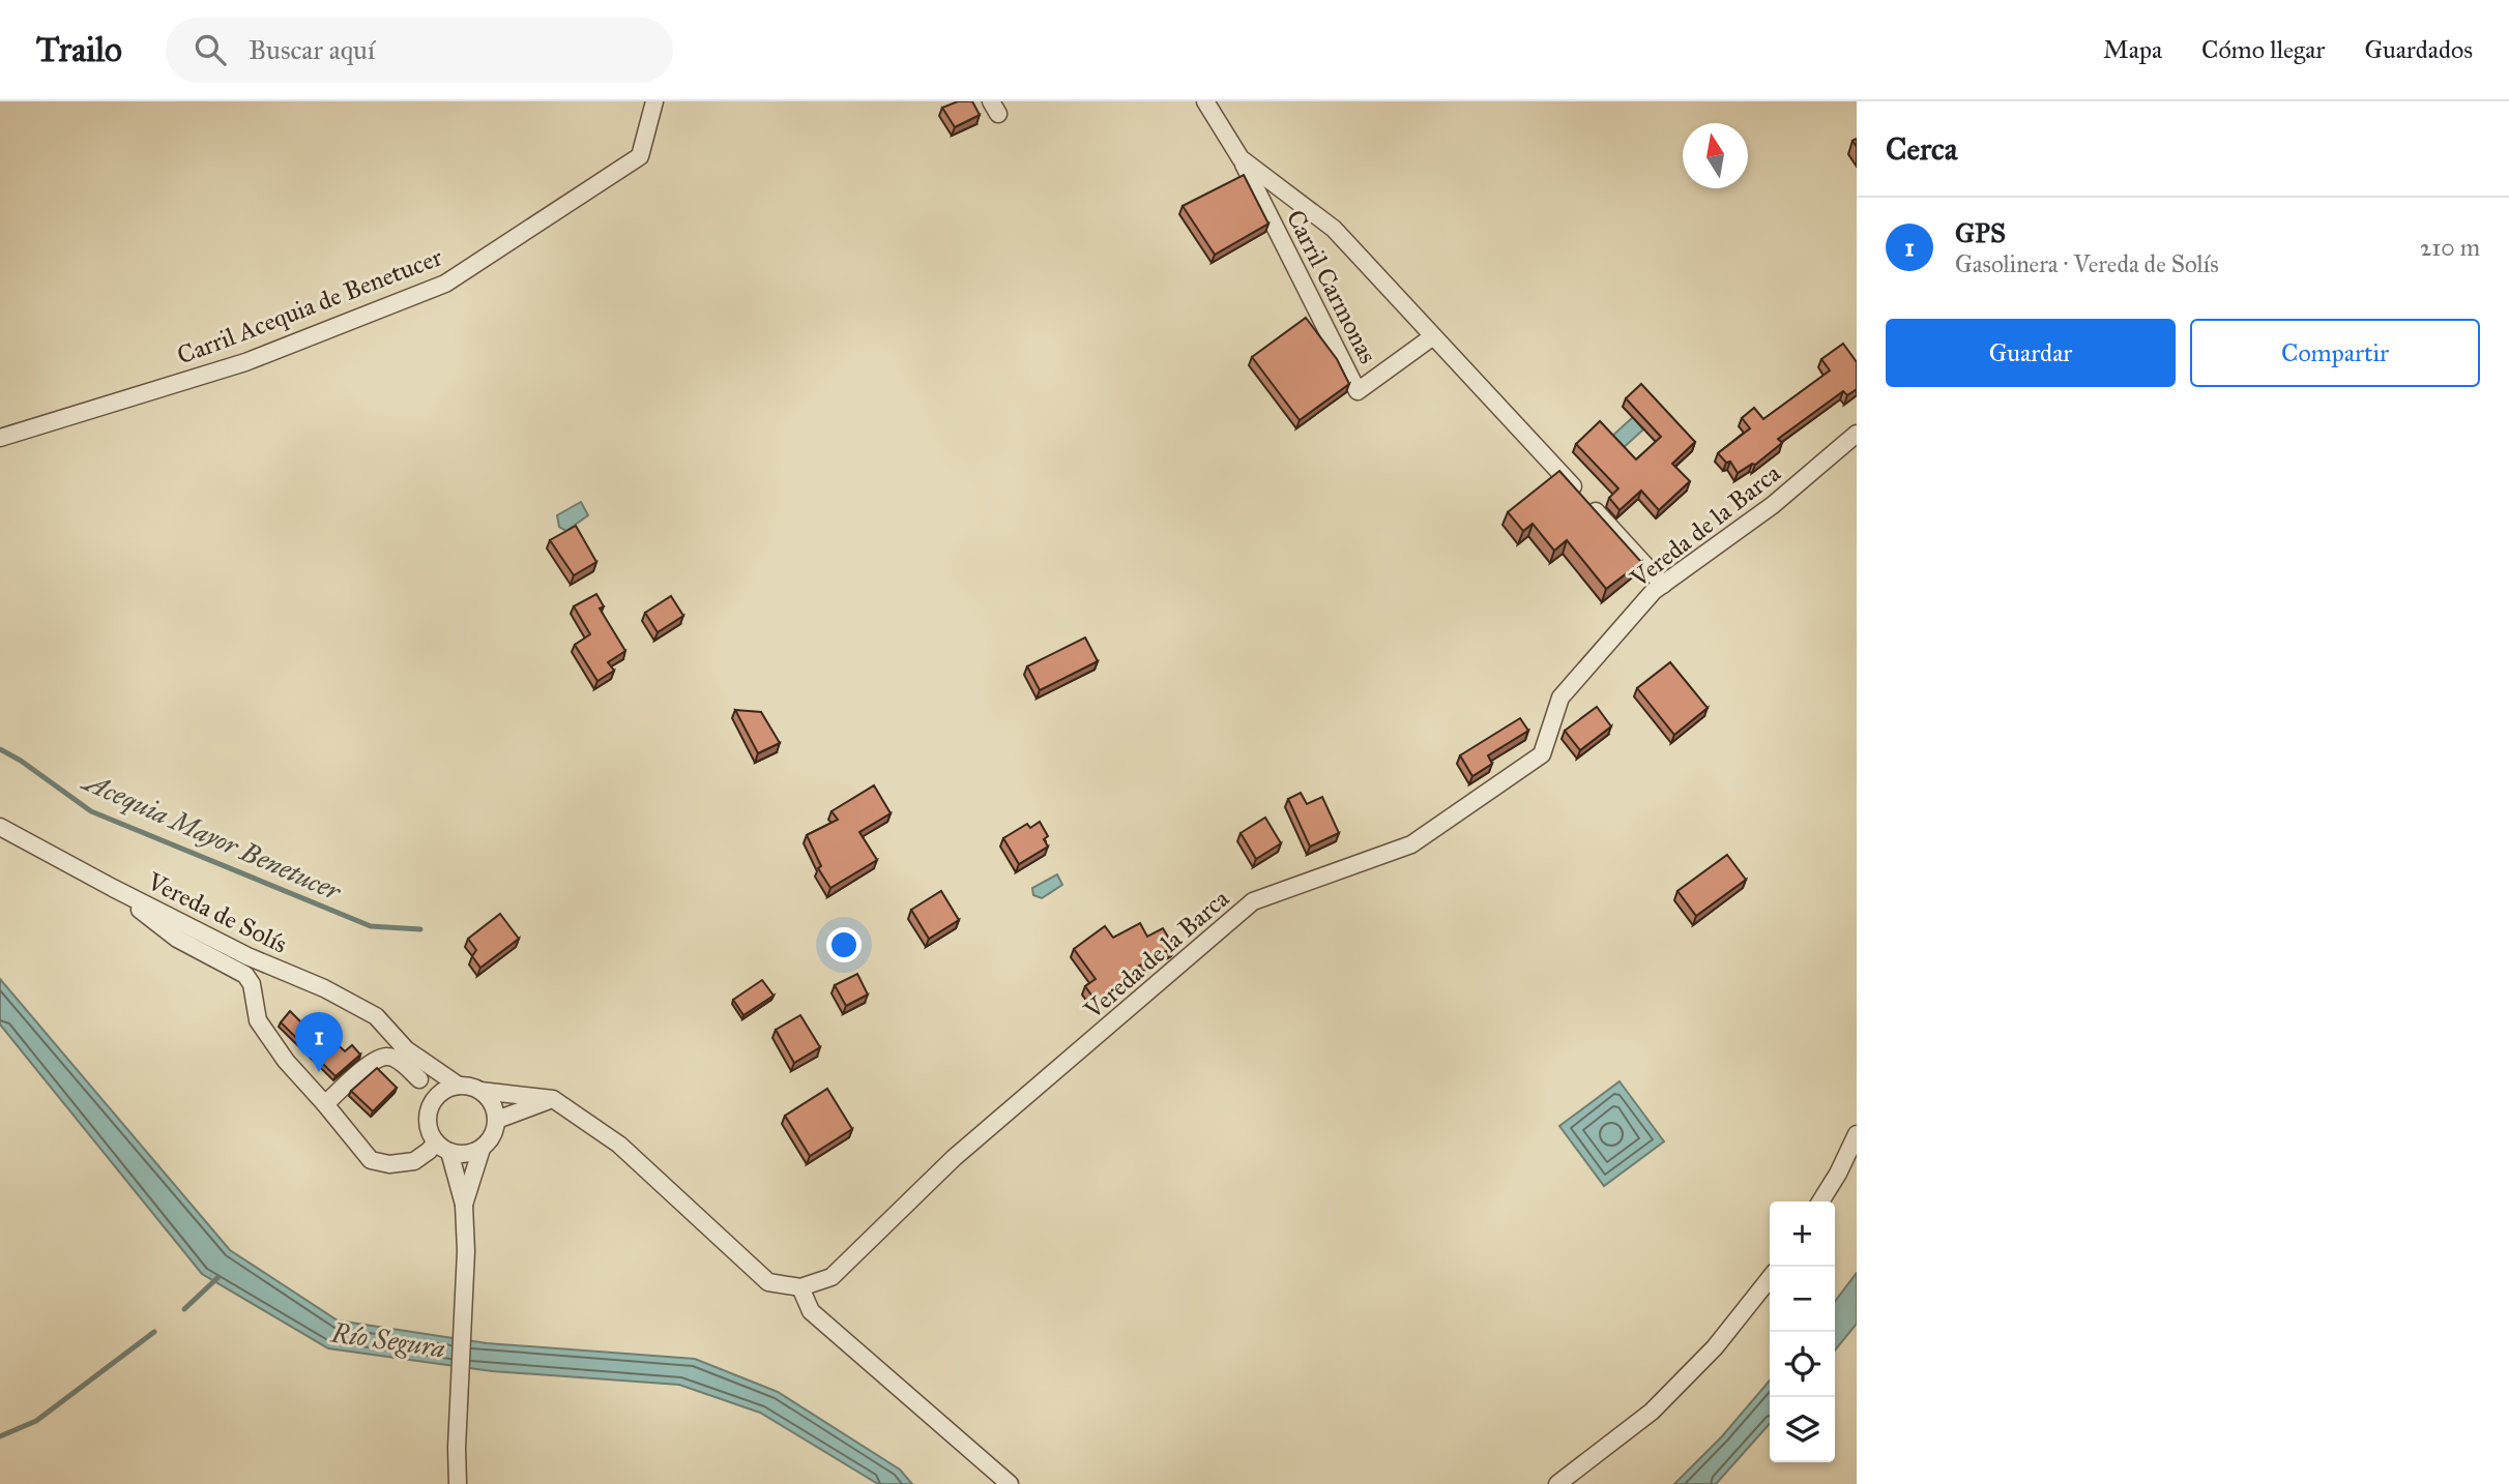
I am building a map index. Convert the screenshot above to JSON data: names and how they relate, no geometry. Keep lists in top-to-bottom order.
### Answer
{
  "streets": {
    "street": [
      "Carril Carmonas",
      "Carril Acequia de Benetucer",
      "Vereda de la Barca",
      "Vereda de Solís"
    ]
  },
  "crossings": [
    ["Carril Carmonas", "Vereda de la Barca"]
  ],
  "water": ["Acequia Mayor Benetucer", "Río Segura"],
  "north": "top",
  "page": {
    "header": "Trailo",
    "search": "Buscar aquí",
    "nav": ["Mapa", "Cómo llegar", "Guardados"],
    "heading": "Cerca",
    "list": [
      {
        "mark": "1",
        "name": "GPS",
        "note": "Gasolinera · Vereda de Solís",
        "value": "210 m"
      }
    ],
    "buttons": ["Guardar", "Compartir"],
    "pins": "1",
    "map_buttons": ["+", "−"]
  }
}
